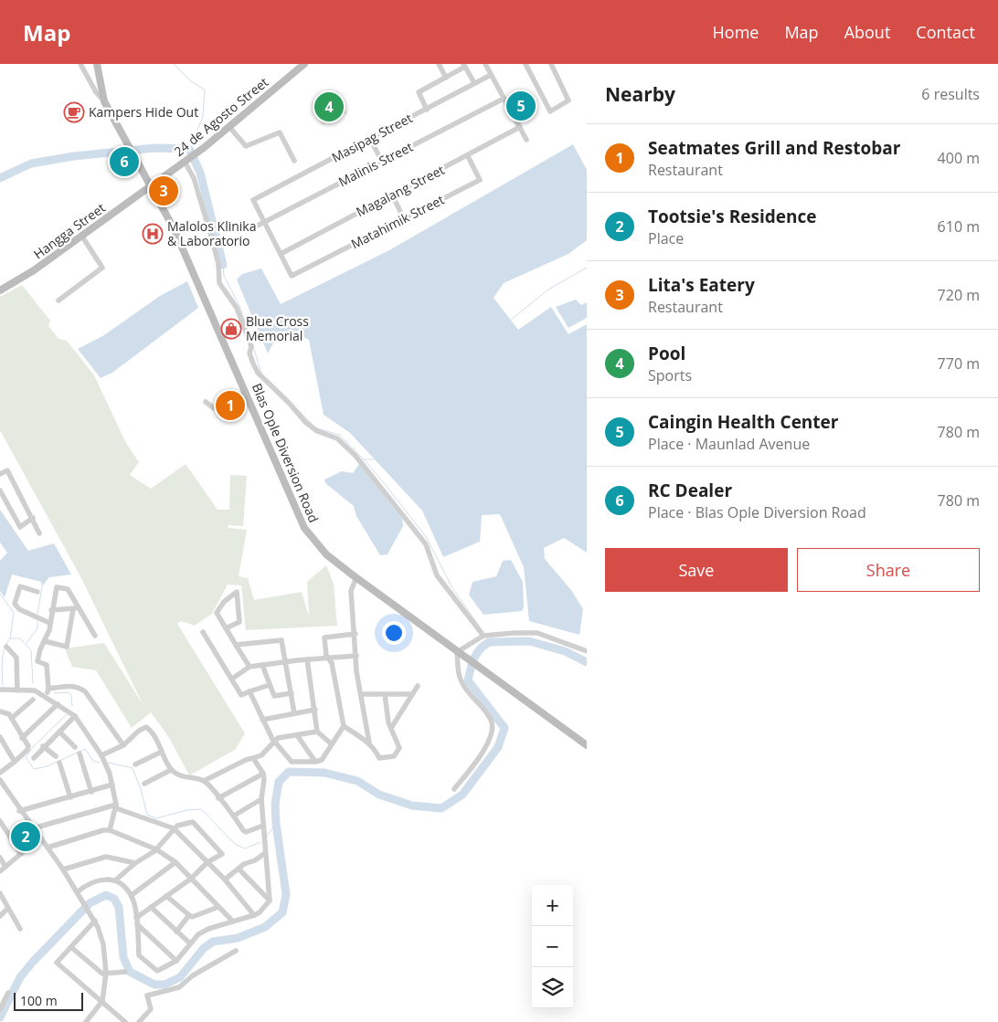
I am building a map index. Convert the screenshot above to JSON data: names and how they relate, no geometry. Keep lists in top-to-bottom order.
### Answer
{
  "streets": {
    "main road": ["24 de Agosto Street", "Hangga Street", "Blas Ople Diversion Road"],
    "street": [
      "Masipag Street",
      "Malinis Street",
      "Magalang Street",
      "Matahimik Street"
    ]
  },
  "crossings": [
    ["24 de Agosto Street", "Hangga Street"],
    ["24 de Agosto Street", "Blas Ople Diversion Road"],
    ["Masipag Street", "Malinis Street"],
    ["Magalang Street", "Matahimik Street"],
    ["Hangga Street", "Blas Ople Diversion Road"]
  ],
  "places": {
    "cafe": ["Kampers Hide Out"],
    "hospital": ["Malolos Klinika & Laboratorio"],
    "shop": ["Blue Cross Memorial"]
  },
  "scale_bar": "100 m",
  "page": {
    "header": "Map",
    "nav": [
      "Home",
      "Map",
      "About",
      "Contact"
    ],
    "heading": ["Nearby", "6 results"],
    "pins": [
      "5",
      "4",
      "6",
      "3",
      "1",
      "2"
    ],
    "list": [
      {
        "mark": "1",
        "name": "Seatmates Grill and Restobar",
        "note": "Restaurant",
        "value": "400 m"
      },
      {
        "mark": "2",
        "name": "Tootsie's Residence",
        "note": "Place",
        "value": "610 m"
      },
      {
        "mark": "3",
        "name": "Lita's Eatery",
        "note": "Restaurant",
        "value": "720 m"
      },
      {
        "mark": "4",
        "name": "Pool",
        "note": "Sports",
        "value": "770 m"
      },
      {
        "mark": "5",
        "name": "Caingin Health Center",
        "note": "Place · Maunlad Avenue",
        "value": "780 m"
      },
      {
        "mark": "6",
        "name": "RC Dealer",
        "note": "Place · Blas Ople Diversion Road",
        "value": "780 m"
      }
    ],
    "buttons": ["Save", "Share"],
    "map_buttons": ["+", "−"],
    "scale": "100 m"
  }
}
